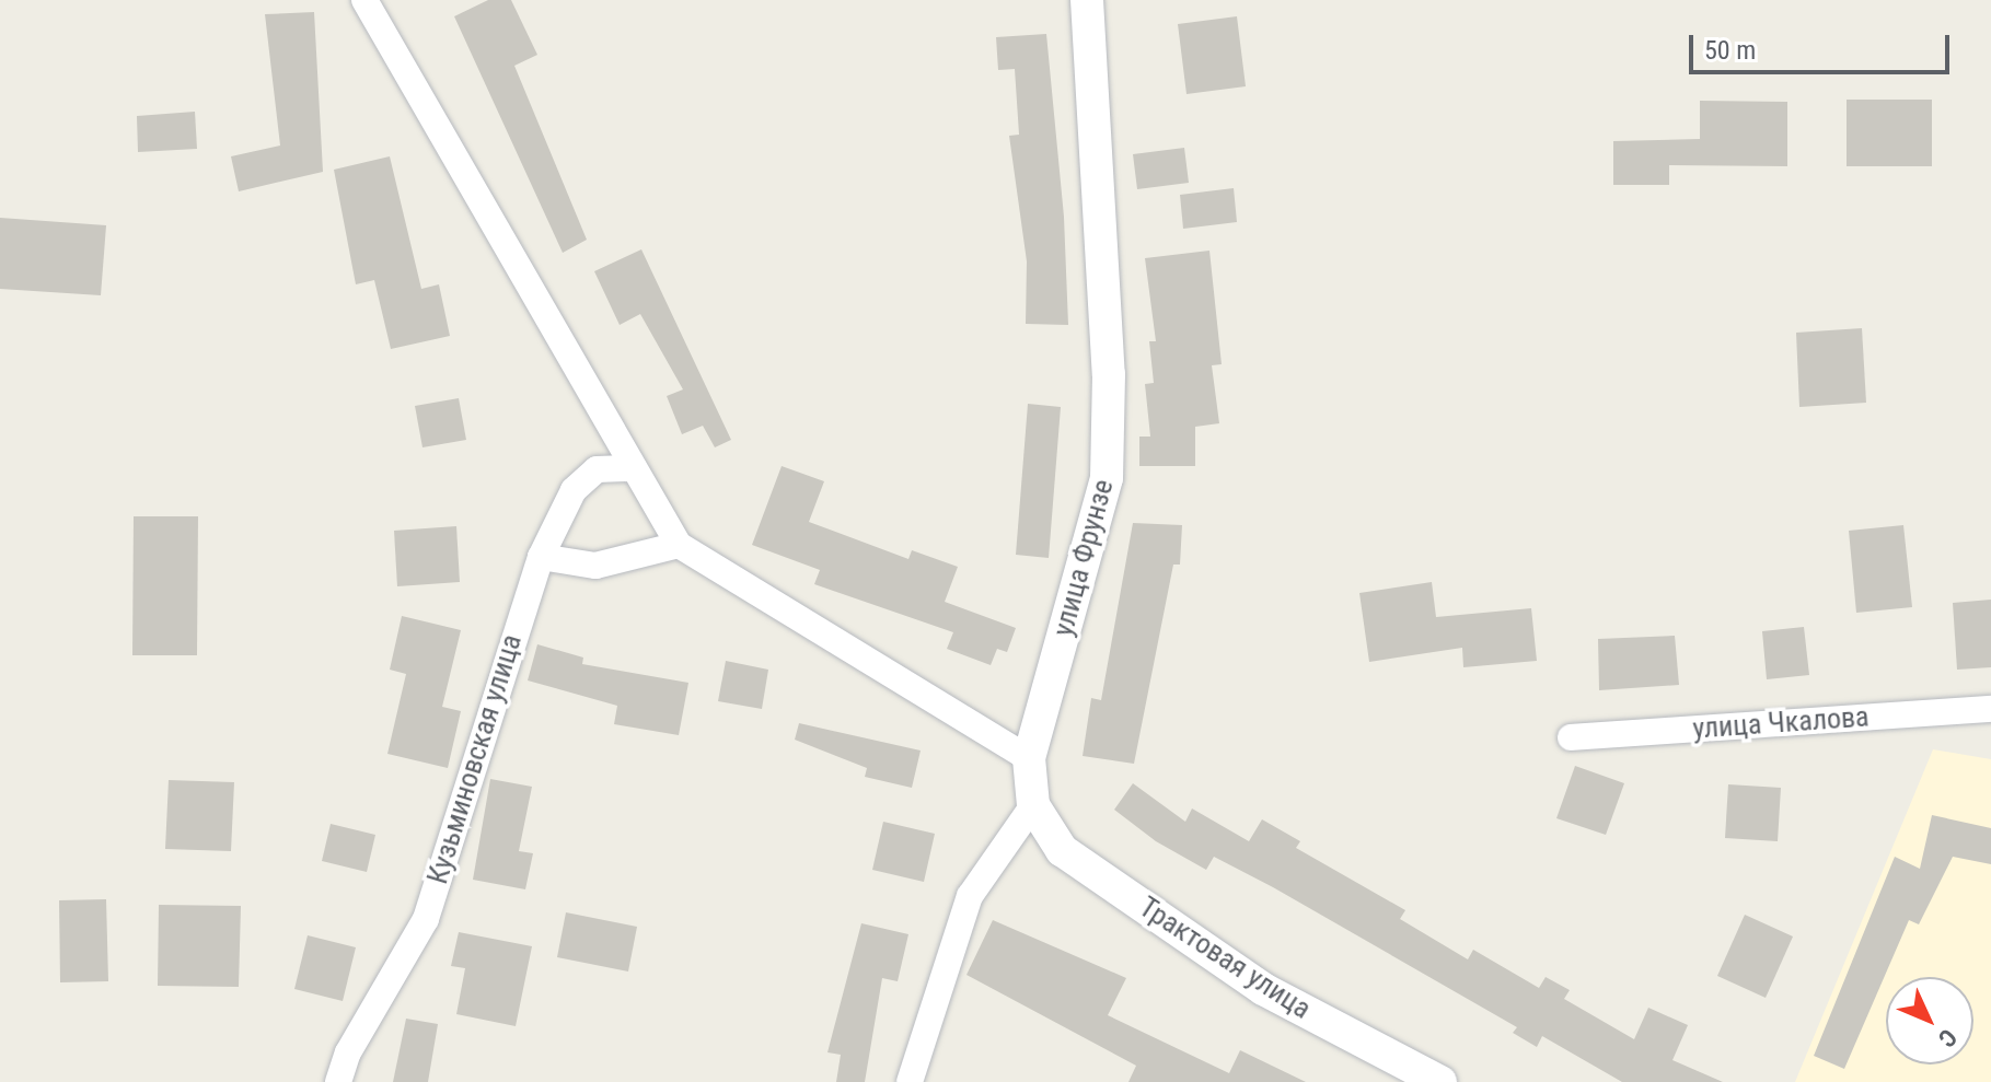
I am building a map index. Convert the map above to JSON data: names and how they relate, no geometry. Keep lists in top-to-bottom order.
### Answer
{
  "streets": {
    "street": [
      "улица Фрунзе",
      "улица Чкалова",
      "Кузьминовская улица",
      "Трактовая улица"
    ]
  },
  "crossings": [
    ["улица Фрунзе", "Трактовая улица"]
  ],
  "scale_bar": "50 m",
  "north": "bottom right"
}
